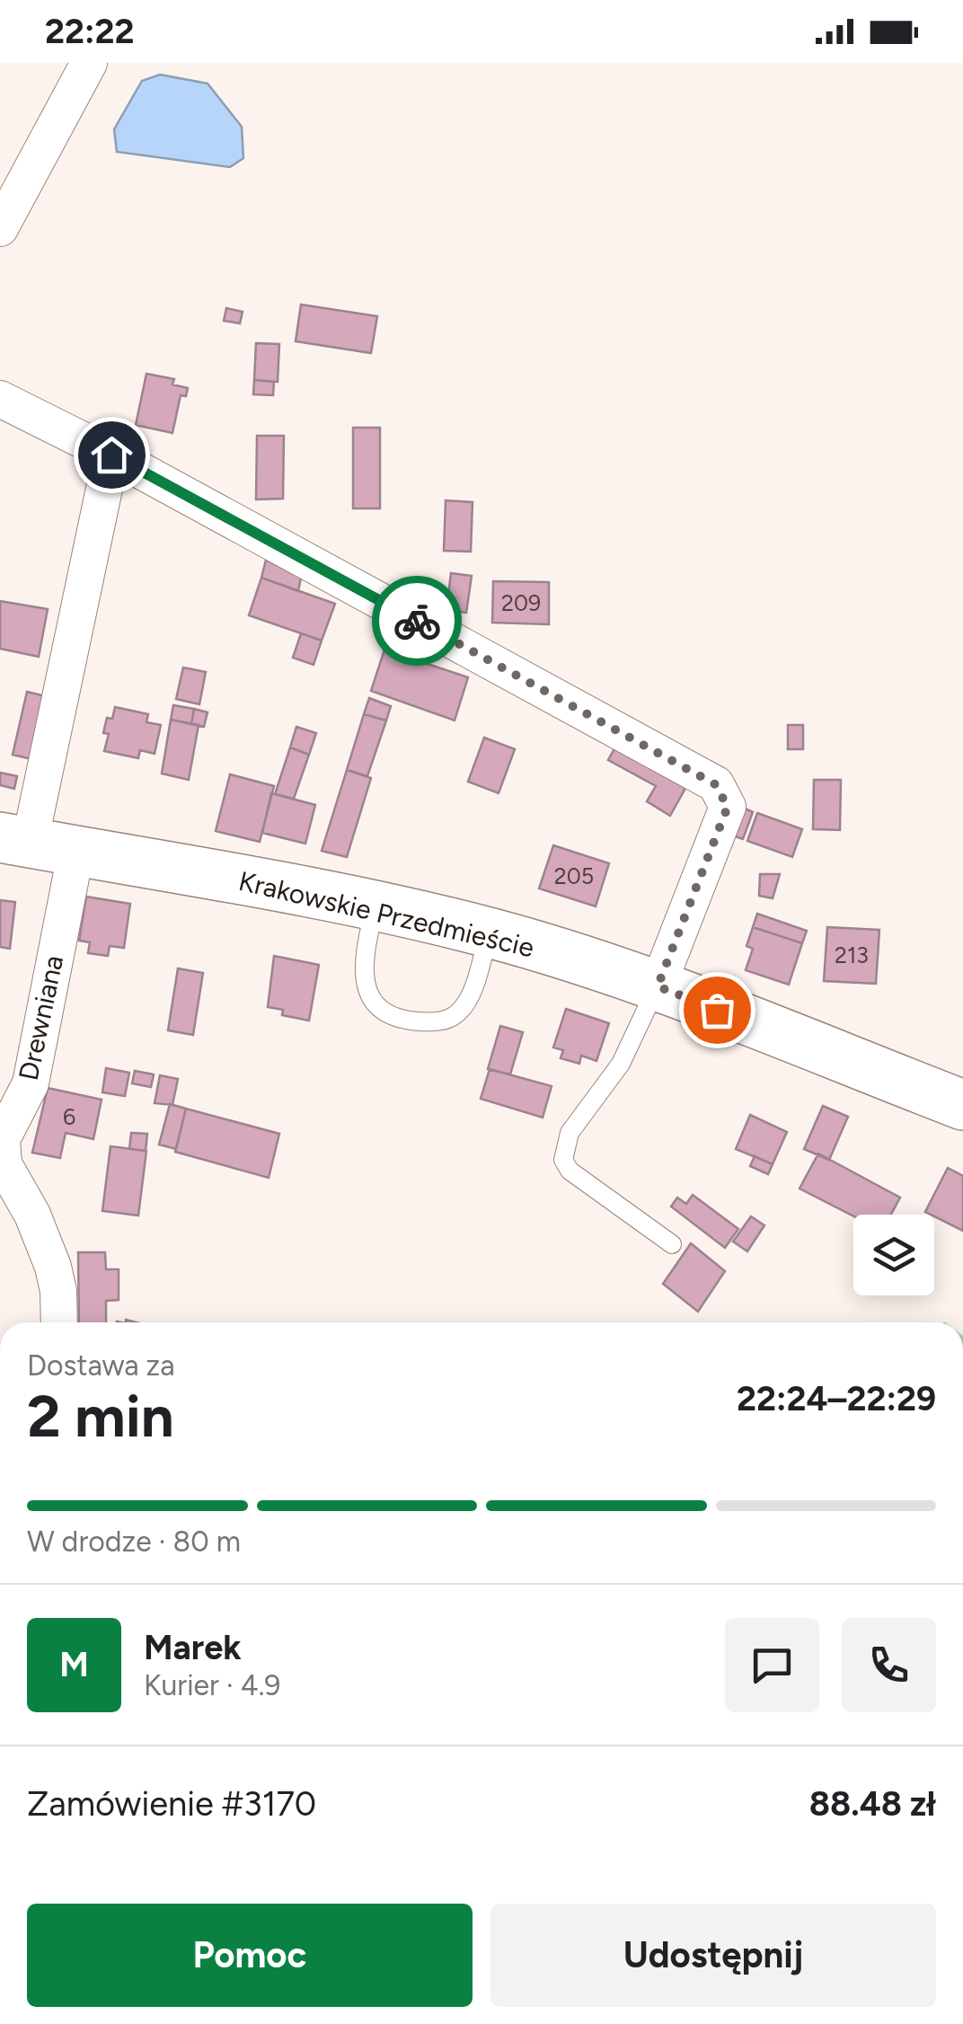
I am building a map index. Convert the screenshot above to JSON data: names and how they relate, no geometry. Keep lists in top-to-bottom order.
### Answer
{
  "streets": {
    "main road": ["Krakowskie Przedmieście"],
    "street": ["Drewniana"]
  },
  "crossings": [
    ["Krakowskie Przedmieście", "Drewniana"]
  ],
  "house_numbers": [
    "209",
    "205",
    "213",
    "6"
  ],
  "page": {
    "status": "22:22",
    "heading": ["2 min", "Dostawa za", "22:24–22:29"],
    "panel": [
      "Marek",
      "Kurier · 4.9",
      "Zamówienie #3170",
      "88.48 zł"
    ],
    "bar": "W drodze · 80 m",
    "round": "M",
    "buttons": ["Pomoc", "Udostępnij"]
  }
}
